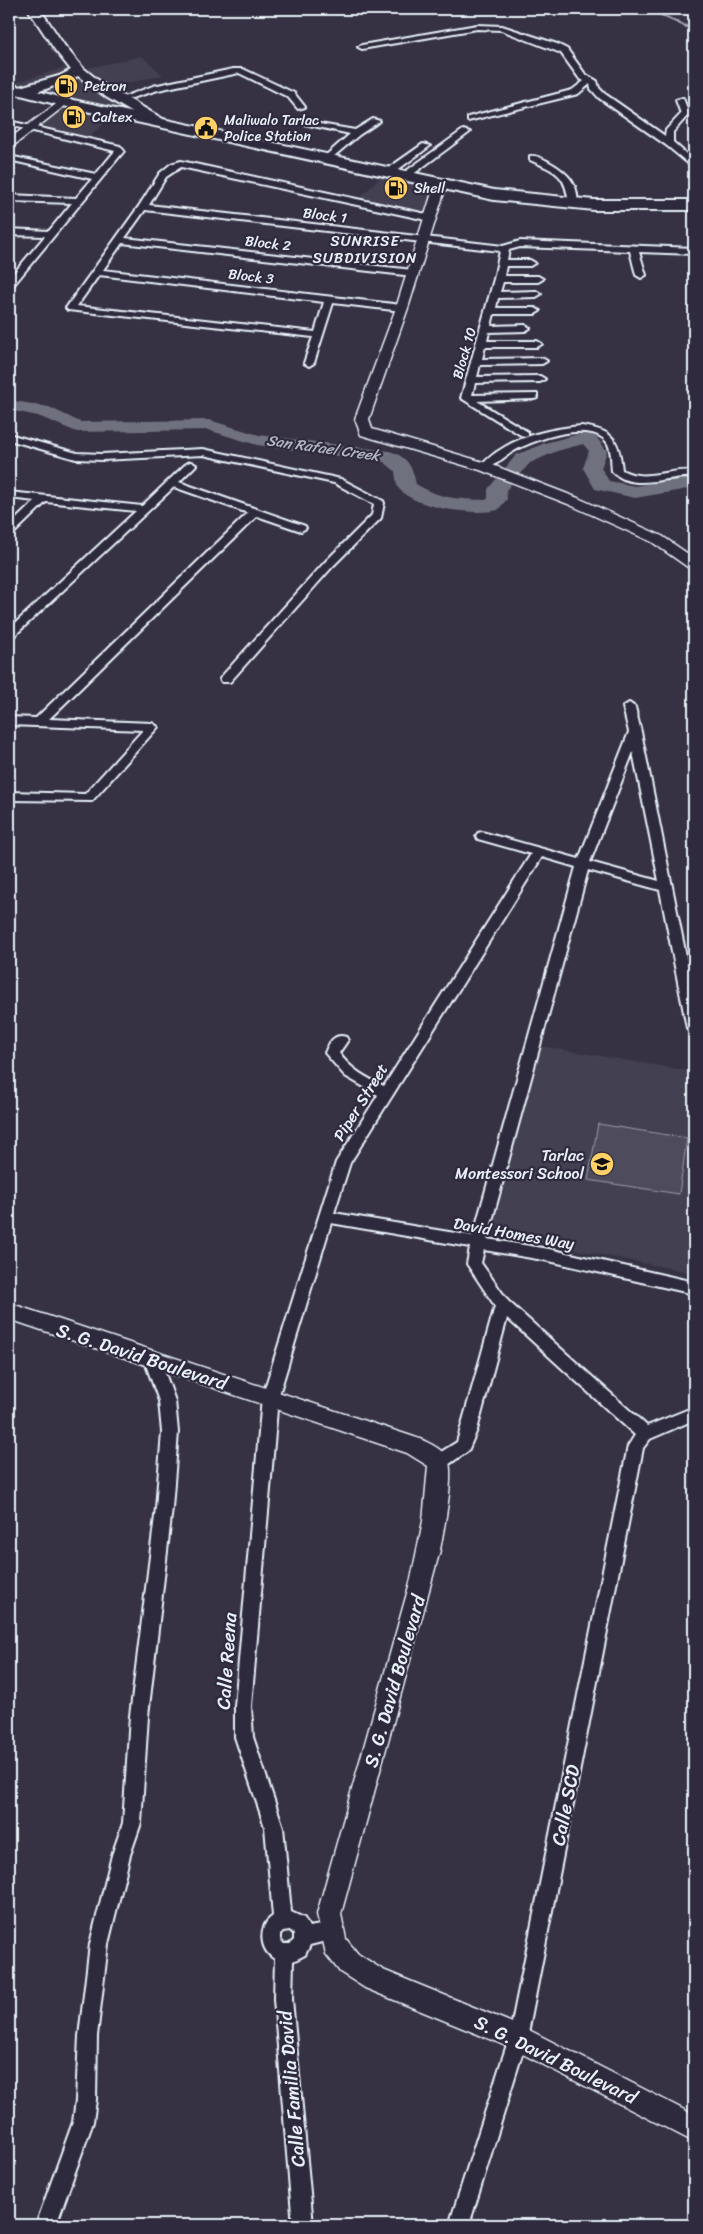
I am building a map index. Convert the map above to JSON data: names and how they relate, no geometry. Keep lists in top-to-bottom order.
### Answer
{
  "streets": {
    "street": [
      "Block 1",
      "Block 2",
      "Block 3",
      "Block 10",
      "Piper Street",
      "David Homes Way",
      "S. G. David Boulevard",
      "Calle Reena",
      "Calle SCD",
      "Calle Familia David"
    ]
  },
  "crossings": [
    ["Block 1", "Block 10"],
    ["Piper Street", "David Homes Way"],
    ["Piper Street", "S. G. David Boulevard"],
    ["Piper Street", "Calle Reena"],
    ["S. G. David Boulevard", "Calle Reena"],
    ["S. G. David Boulevard", "Calle SCD"],
    ["Calle Reena", "Calle Familia David"]
  ],
  "districts": ["SUNRISE SUBDIVISION"],
  "water": ["San Rafael Creek"],
  "places": {
    "fuel station": ["Petron", "Caltex", "Shell"],
    "public building": ["Maliwalo Tarlac Police Station"],
    "school or university": ["Tarlac Montessori School"]
  }
}
